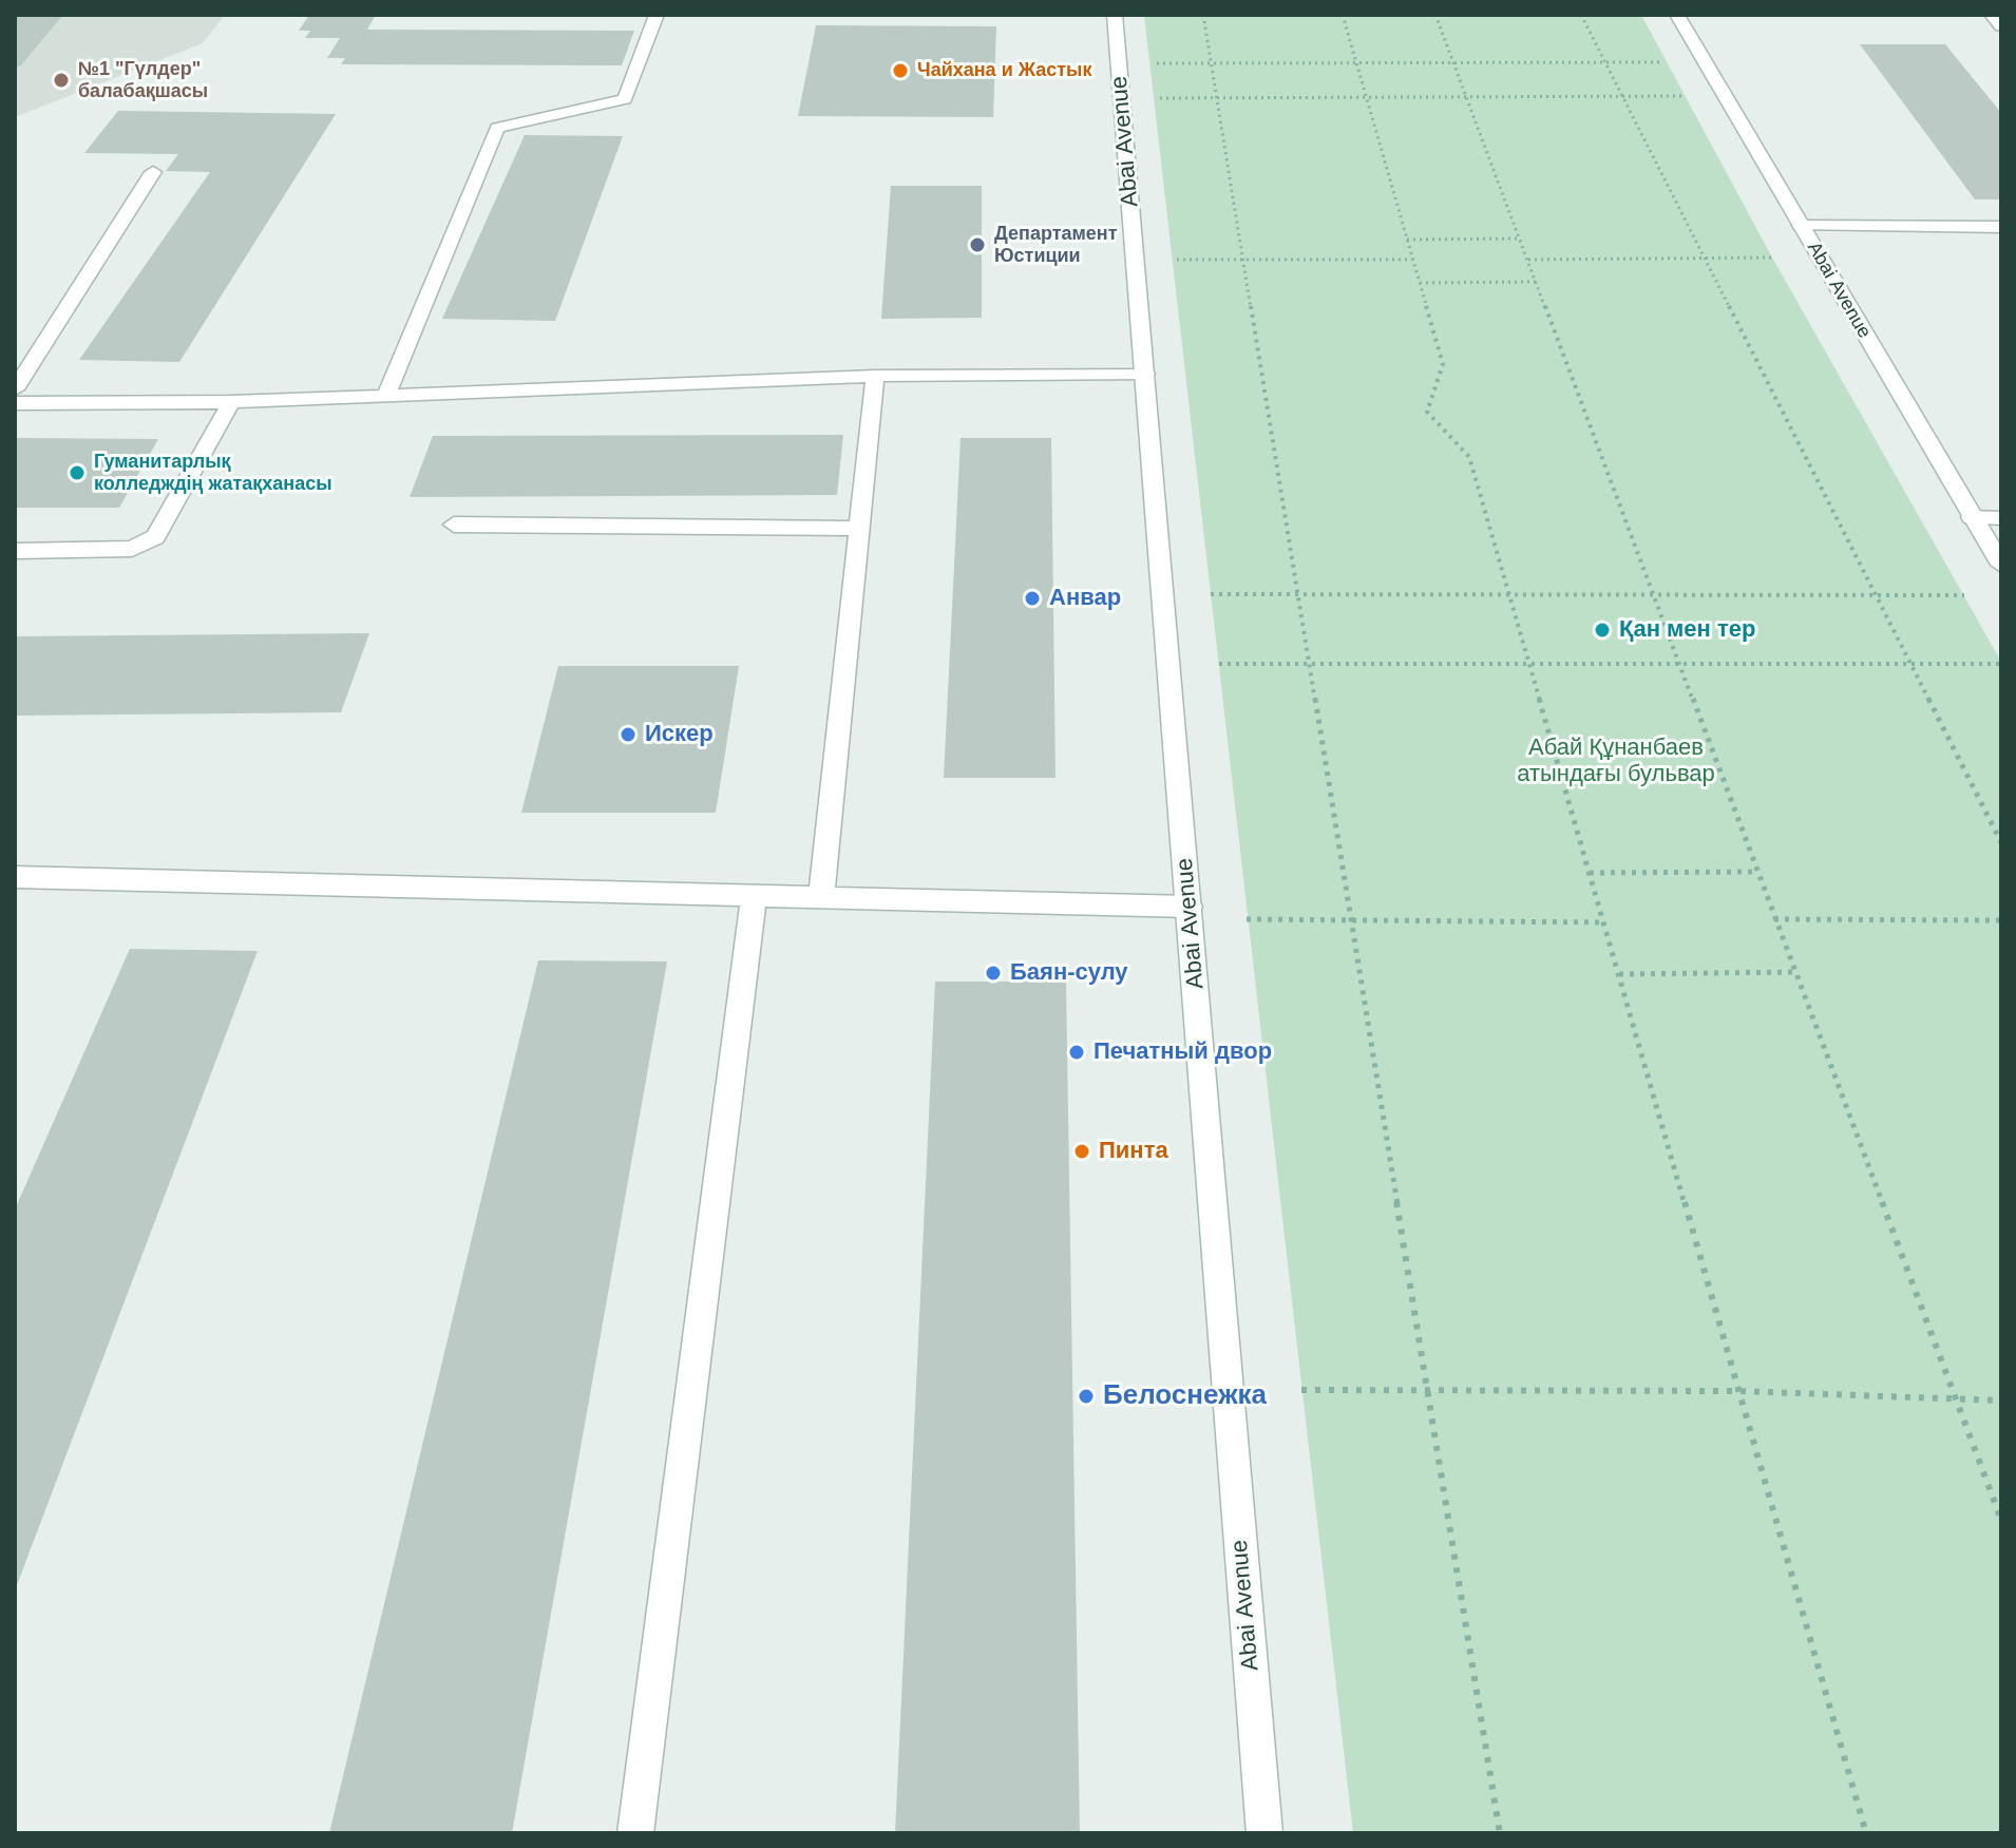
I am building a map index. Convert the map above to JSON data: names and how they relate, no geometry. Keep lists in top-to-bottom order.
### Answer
{
  "streets": {
    "main road": ["Abai Avenue"]
  },
  "parks": ["Абай Құнанбаев атындағы бульвар"],
  "places": [
    "Чайхана и Жастык",
    "№1 \"Гүлдер\" балабақшасы",
    "Департамент Юстиции",
    "Гуманитарлық колледждің жатақханасы",
    "Анвар",
    "Қан мен тер",
    "Искер",
    "Баян-сулу",
    "Печатный двор",
    "Пинта",
    "Белоснежка"
  ]
}
